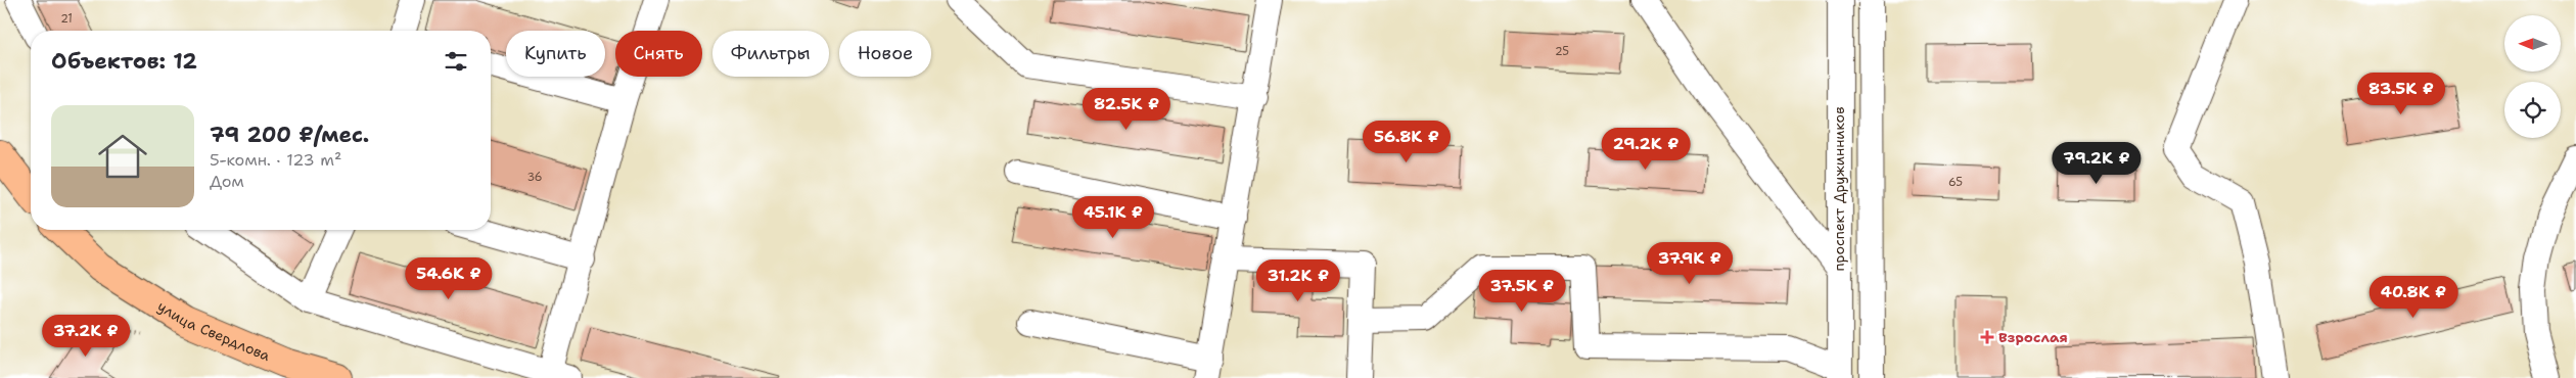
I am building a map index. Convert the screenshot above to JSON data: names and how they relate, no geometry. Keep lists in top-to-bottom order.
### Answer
{
  "streets": {
    "main road": ["улица Свердлова"],
    "street": ["проспект Дружинников"]
  },
  "places": {
    "health": ["Взрослая"]
  },
  "house_numbers": [
    "21",
    "25",
    "36",
    "65"
  ],
  "north": "left",
  "page": {
    "chip": [
      "Купить",
      "Снять",
      "Фильтры",
      "Новое"
    ],
    "heading": "Объектов: 12",
    "price": [
      "83.5K ₽",
      "82.5K ₽",
      "56.8K ₽",
      "29.2K ₽",
      "79.2K ₽",
      "45.1K ₽",
      "37.9K ₽",
      "54.6K ₽",
      "31.2K ₽",
      "37.5K ₽",
      "40.8K ₽",
      "37.2K ₽"
    ],
    "list": [
      {
        "name": "79 200 ₽/мес.",
        "note": "5-комн. · 123 m² · Дом"
      }
    ]
  }
}
